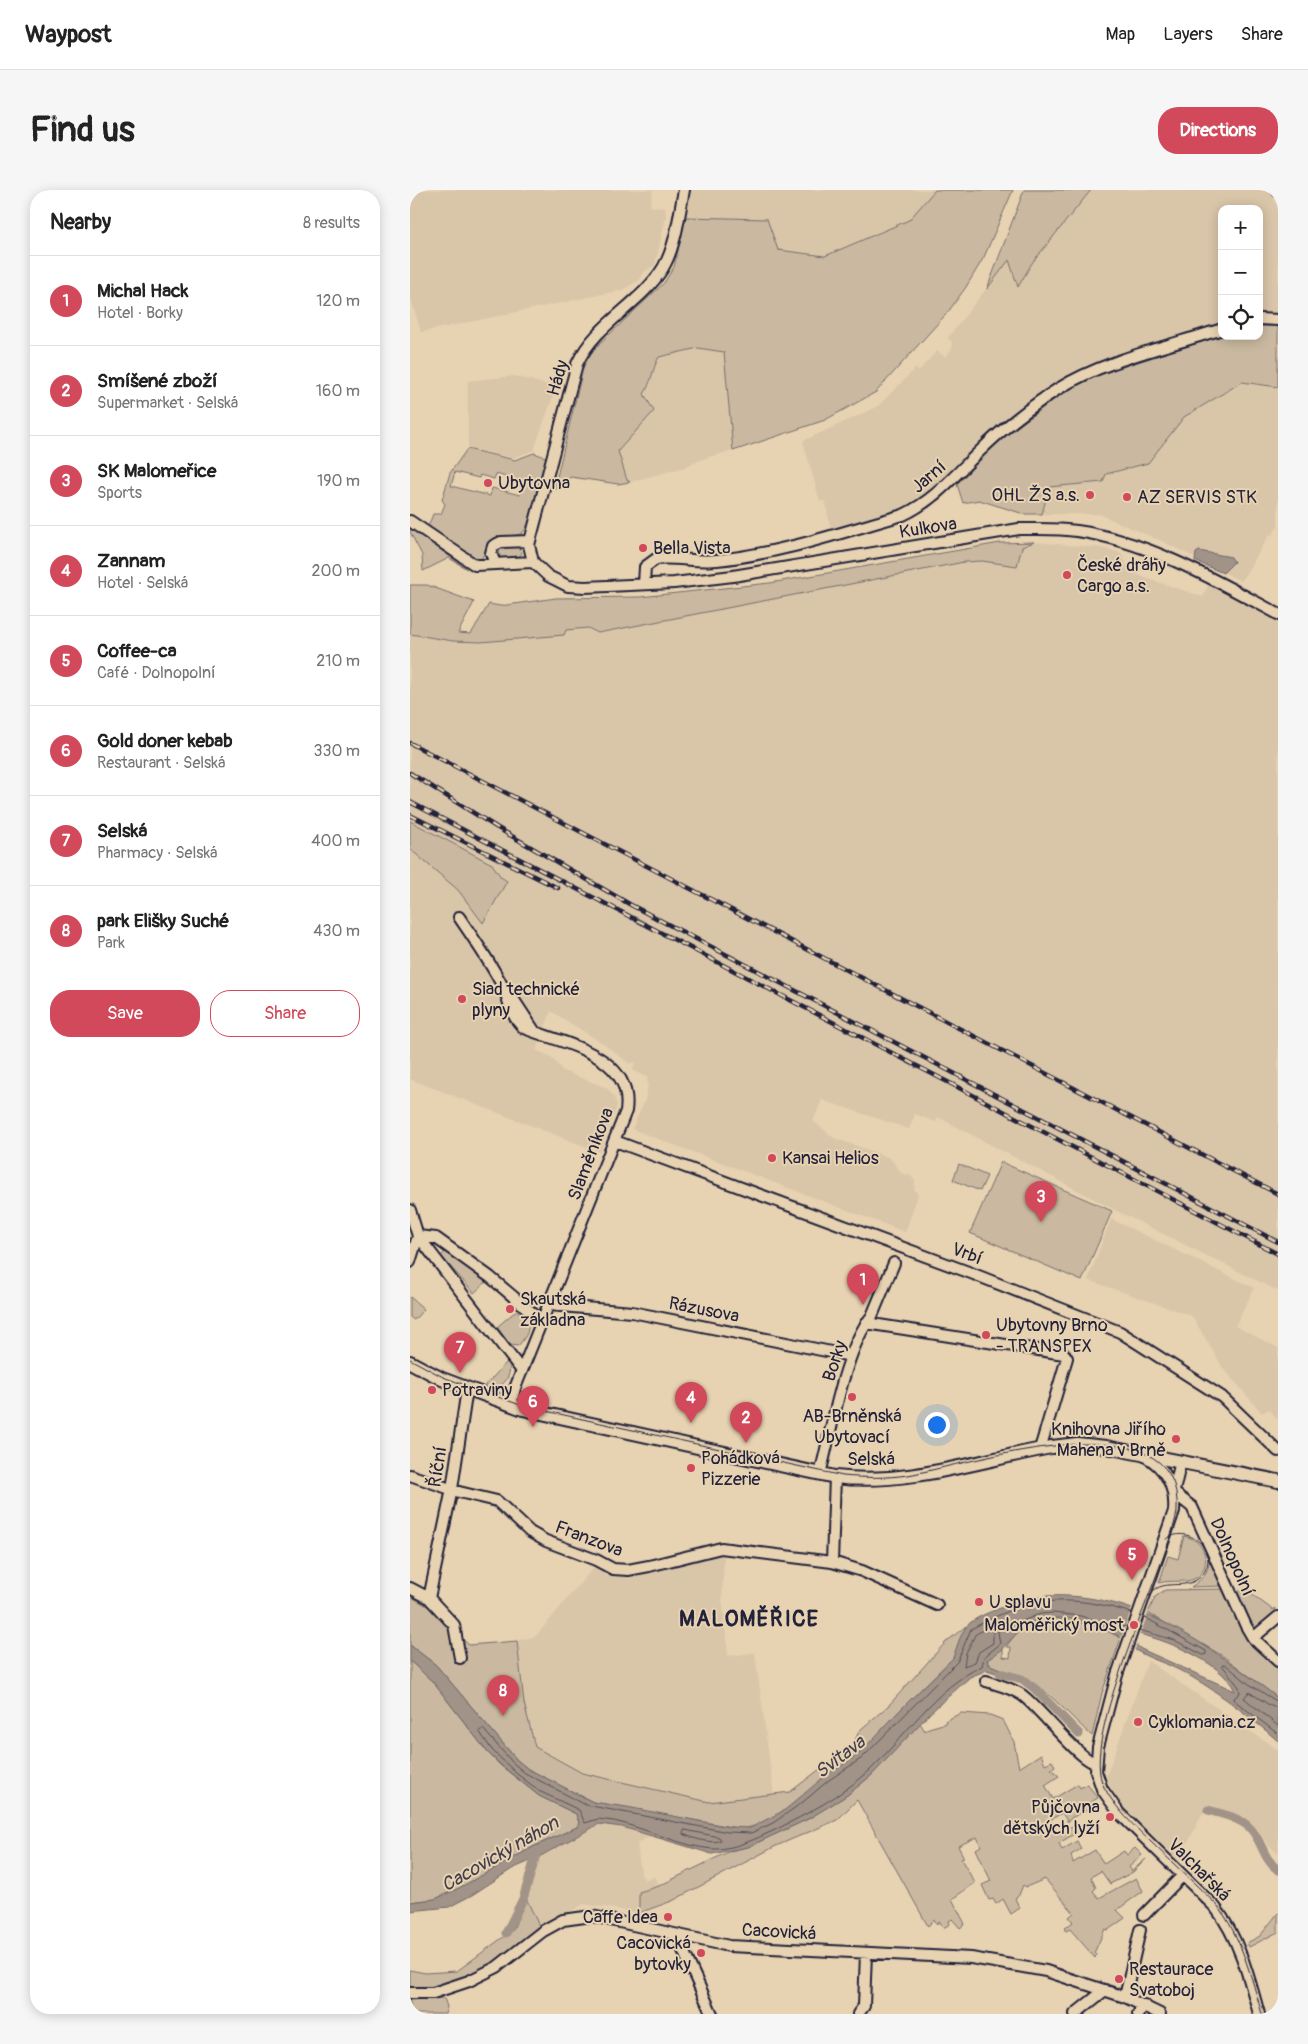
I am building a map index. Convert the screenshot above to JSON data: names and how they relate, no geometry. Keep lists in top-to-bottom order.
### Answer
{
  "streets": {
    "main road": ["Selská"],
    "street": [
      "Hády",
      "Jarní",
      "Kulkova",
      "Slaměníkova",
      "Vrbí",
      "Rázusova",
      "Borky",
      "Říční",
      "Franzova",
      "Dolnopolní",
      "Valchařská",
      "Cacovická"
    ]
  },
  "crossings": [
    ["Hády", "Kulkova"],
    ["Jarní", "Kulkova"],
    ["Slaměníkova", "Vrbí"],
    ["Slaměníkova", "Rázusova"],
    ["Slaměníkova", "Selská"],
    ["Rázusova", "Borky"],
    ["Borky", "Selská"],
    ["Selská", "Říční"],
    ["Selská", "Dolnopolní"],
    ["Říční", "Franzova"],
    ["Dolnopolní", "Valchařská"]
  ],
  "districts": ["MALOMĚŘICE"],
  "water": ["Svitava", "Cacovický náhon"],
  "places": [
    "Ubytovna",
    "OHL ŽS a.s.",
    "AZ SERVIS STK",
    "Bella Vista",
    "České dráhy Cargo a.s.",
    "Siad technické plyny",
    "Kansai Helios",
    "Skautská základna",
    "Ubytovny Brno - TRANSPEX",
    "Potraviny",
    "AB-Brněnská Ubytovací",
    "Knihovna Jiřího Mahena v Brně",
    "Pohádková Pizzerie",
    "U splavu",
    "Maloměřický most",
    "Cyklomania.cz",
    "Půjčovna dětských lyží",
    "Caffe Idea",
    "Cacovická bytovky",
    "Restaurace Svatoboj"
  ],
  "page": {
    "header": "Waypost",
    "nav": ["Map", "Layers", "Share"],
    "buttons": [
      "Directions",
      ["Save", "Share"]
    ],
    "title": "Find us",
    "heading": ["Nearby", "8 results"],
    "map_buttons": ["+", "−"],
    "list": [
      {
        "mark": "1",
        "name": "Michal Hack",
        "note": "Hotel · Borky",
        "value": "120 m"
      },
      {
        "mark": "2",
        "name": "Smíšené zboží",
        "note": "Supermarket · Selská",
        "value": "160 m"
      },
      {
        "mark": "3",
        "name": "SK Malomeřice",
        "note": "Sports",
        "value": "190 m"
      },
      {
        "mark": "4",
        "name": "Zannam",
        "note": "Hotel · Selská",
        "value": "200 m"
      },
      {
        "mark": "5",
        "name": "Coffee-ca",
        "note": "Café · Dolnopolní",
        "value": "210 m"
      },
      {
        "mark": "6",
        "name": "Gold doner kebab",
        "note": "Restaurant · Selská",
        "value": "330 m"
      },
      {
        "mark": "7",
        "name": "Selská",
        "note": "Pharmacy · Selská",
        "value": "400 m"
      },
      {
        "mark": "8",
        "name": "park Elišky Suché",
        "note": "Park",
        "value": "430 m"
      }
    ],
    "pins": [
      "3",
      "1",
      "7",
      "4",
      "6",
      "2",
      "5",
      "8"
    ]
  }
}
